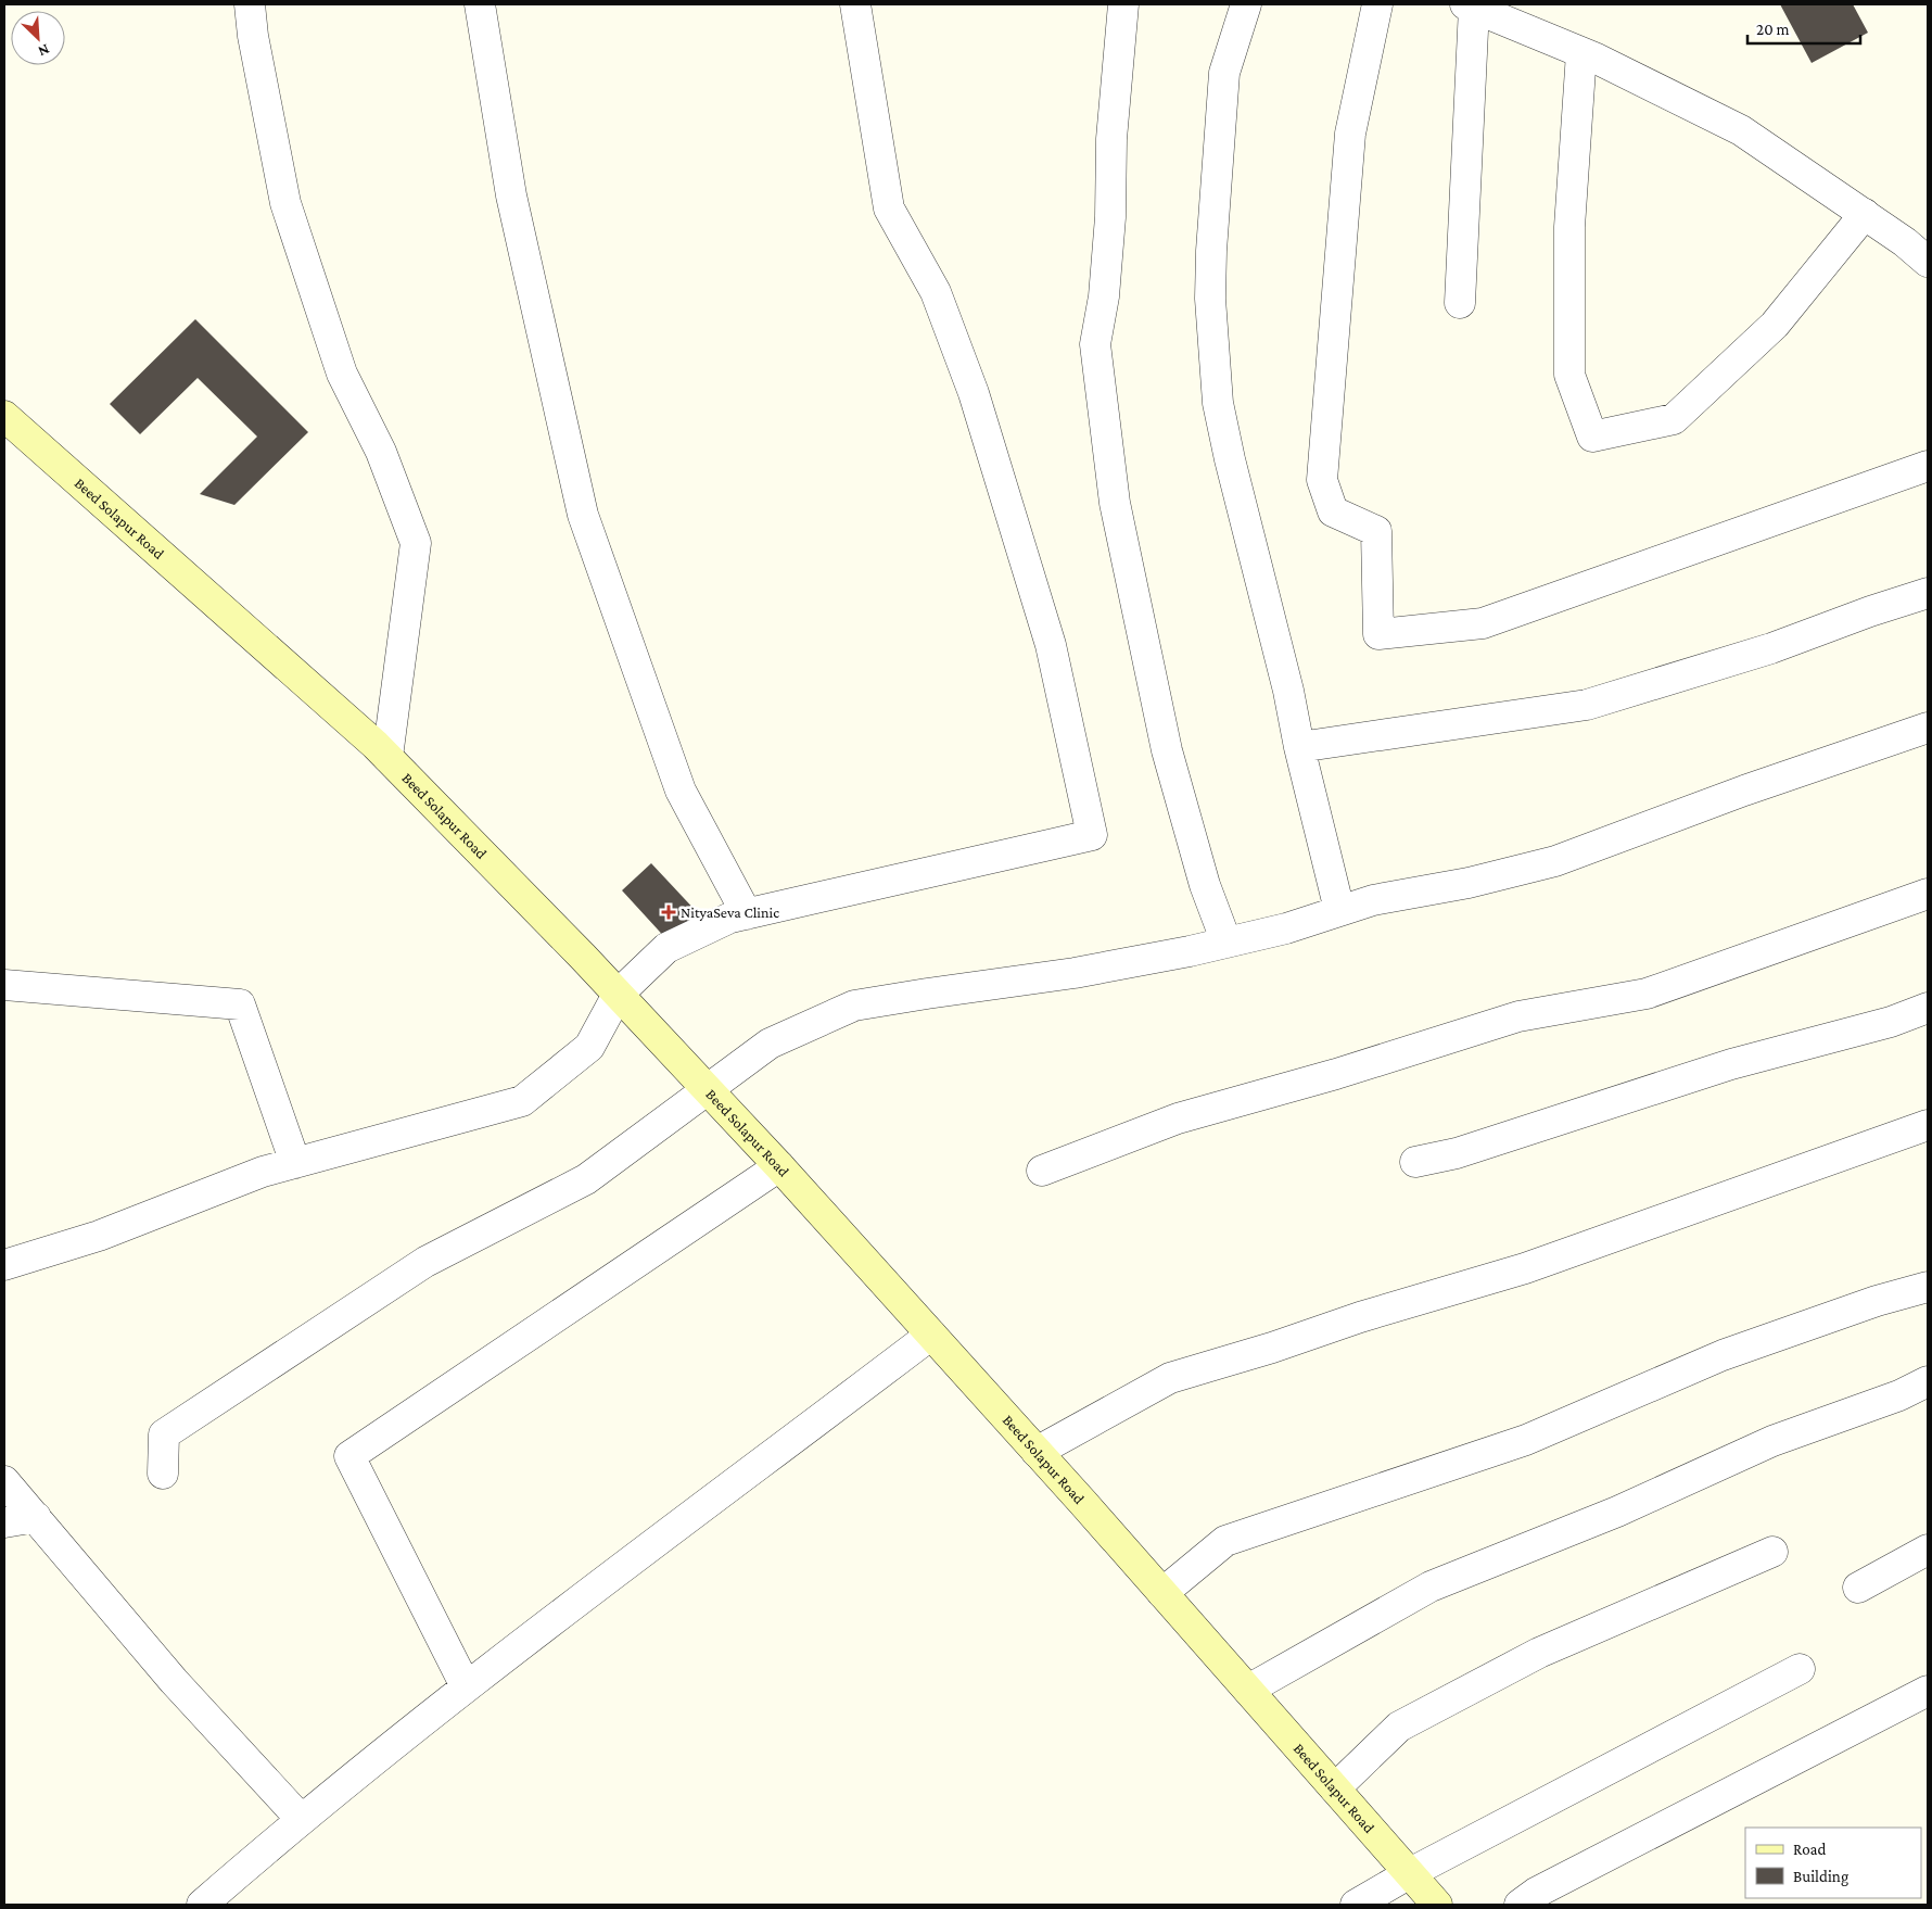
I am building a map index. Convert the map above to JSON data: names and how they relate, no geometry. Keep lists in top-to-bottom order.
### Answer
{
  "streets": {
    "main road": ["Beed Solapur Road"]
  },
  "places": {
    "health": ["NityaSeva Clinic"]
  },
  "legend": ["Road", "Building"],
  "scale_bar": "20 m",
  "north": "bottom right"
}
